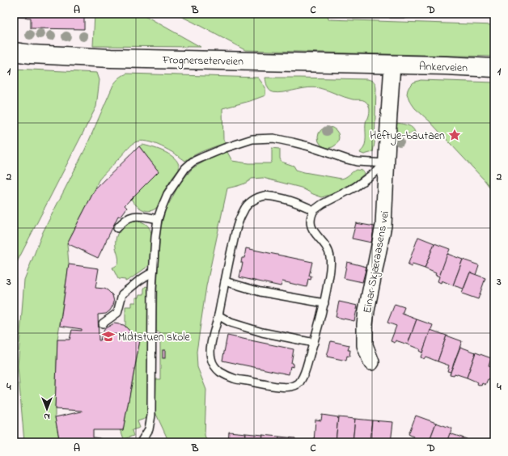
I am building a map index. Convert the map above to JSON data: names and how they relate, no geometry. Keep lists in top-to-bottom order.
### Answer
{
  "streets": {
    "main road": ["Frognerseterveien", "Ankerveien"],
    "street": ["Einar Skjæraasens vei"]
  },
  "crossings": [
    ["Frognerseterveien", "Ankerveien"],
    ["Frognerseterveien", "Einar Skjæraasens vei"],
    ["Ankerveien", "Einar Skjæraasens vei"]
  ],
  "places": {
    "place": ["Heftye-bautaen"],
    "school or university": ["Midtstuen skole"]
  },
  "north": "bottom",
  "grid": {
    "columns": [
      "A",
      "B",
      "C",
      "D"
    ],
    "rows": [
      "1",
      "2",
      "3",
      "4"
    ]
  }
}
